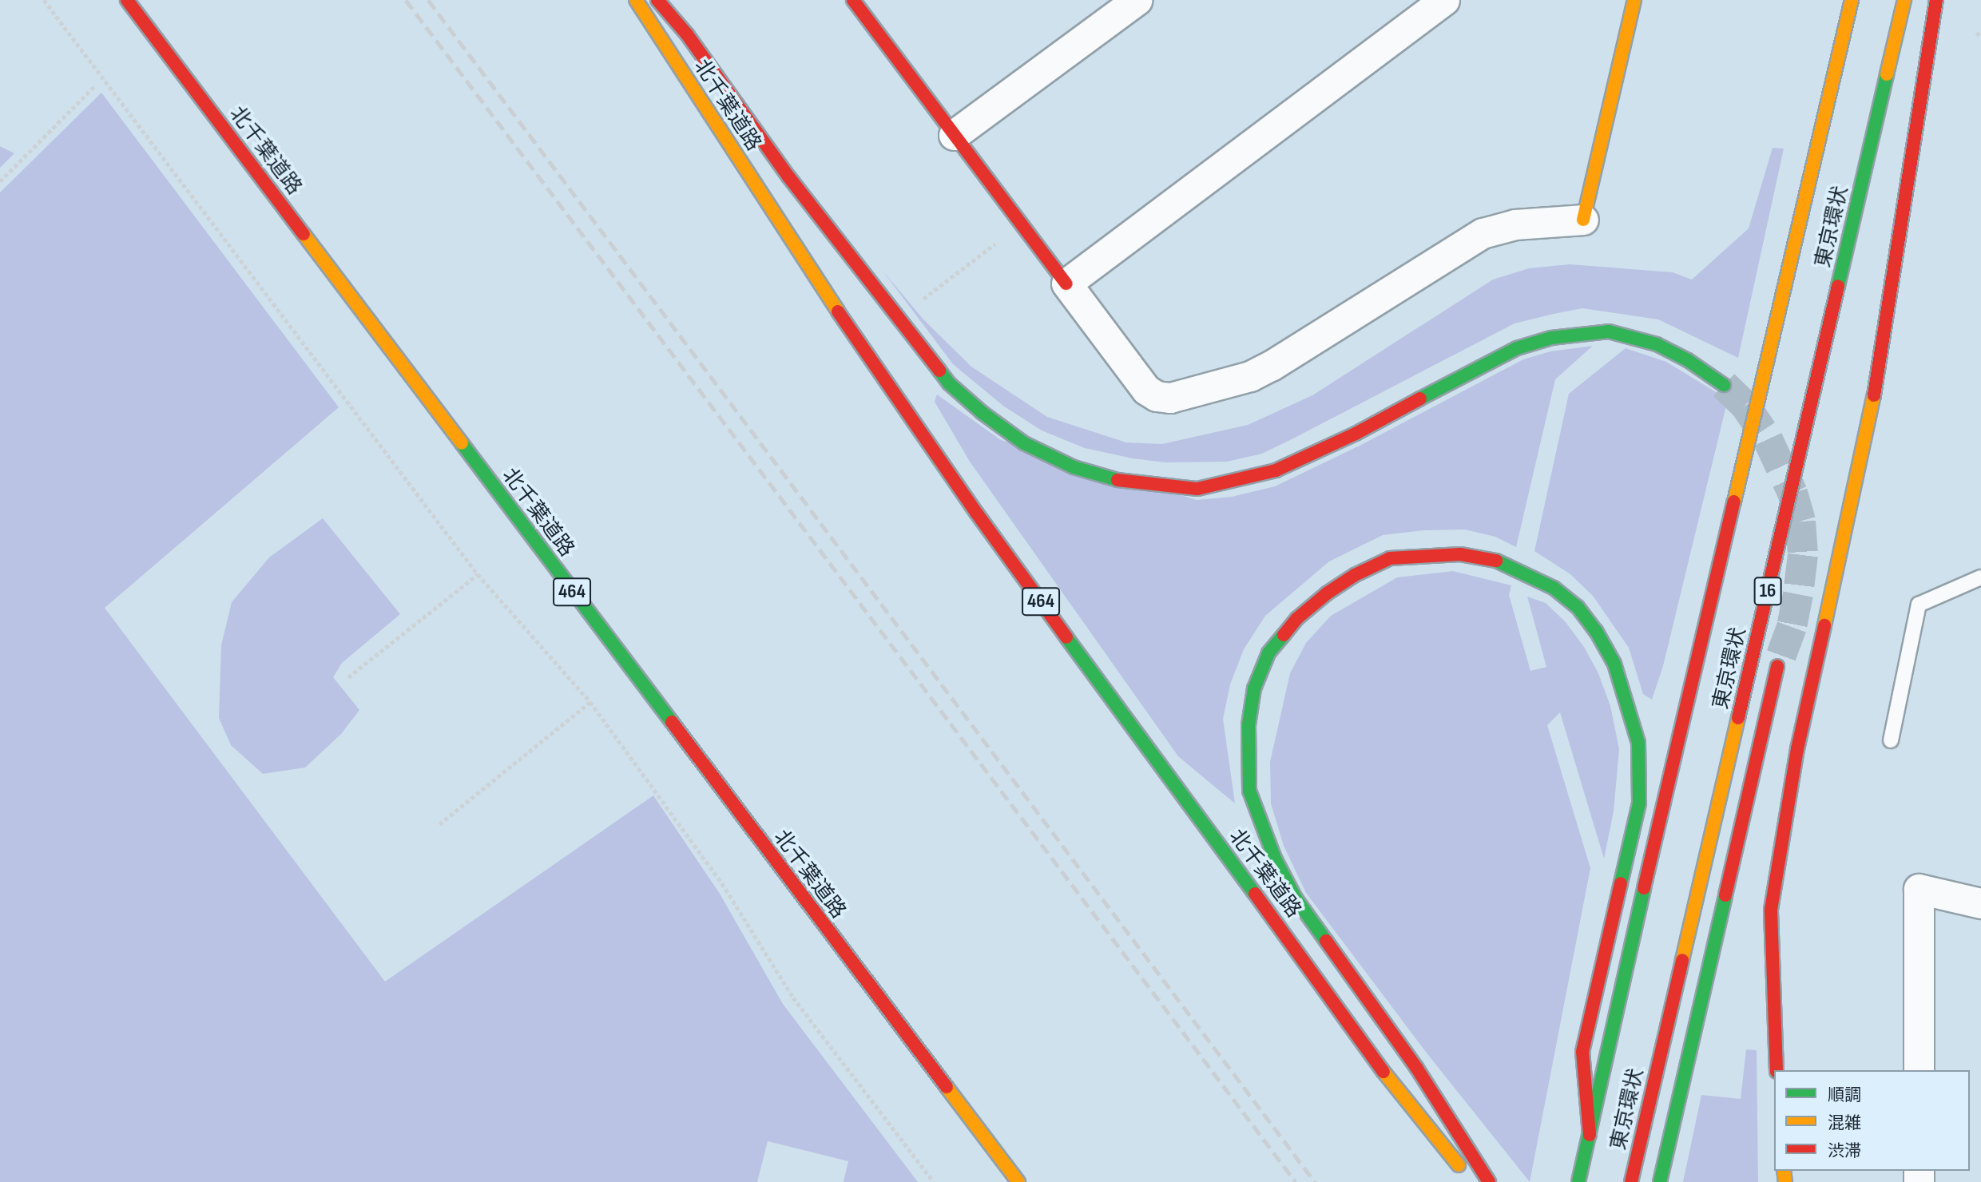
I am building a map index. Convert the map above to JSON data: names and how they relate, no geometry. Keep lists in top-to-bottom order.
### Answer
{
  "streets": {
    "main road": [
      "北千葉道路",
      "東京環状",
      "16",
      "464"
    ]
  },
  "legend": ["順調", "混雑", "渋滞"]
}
